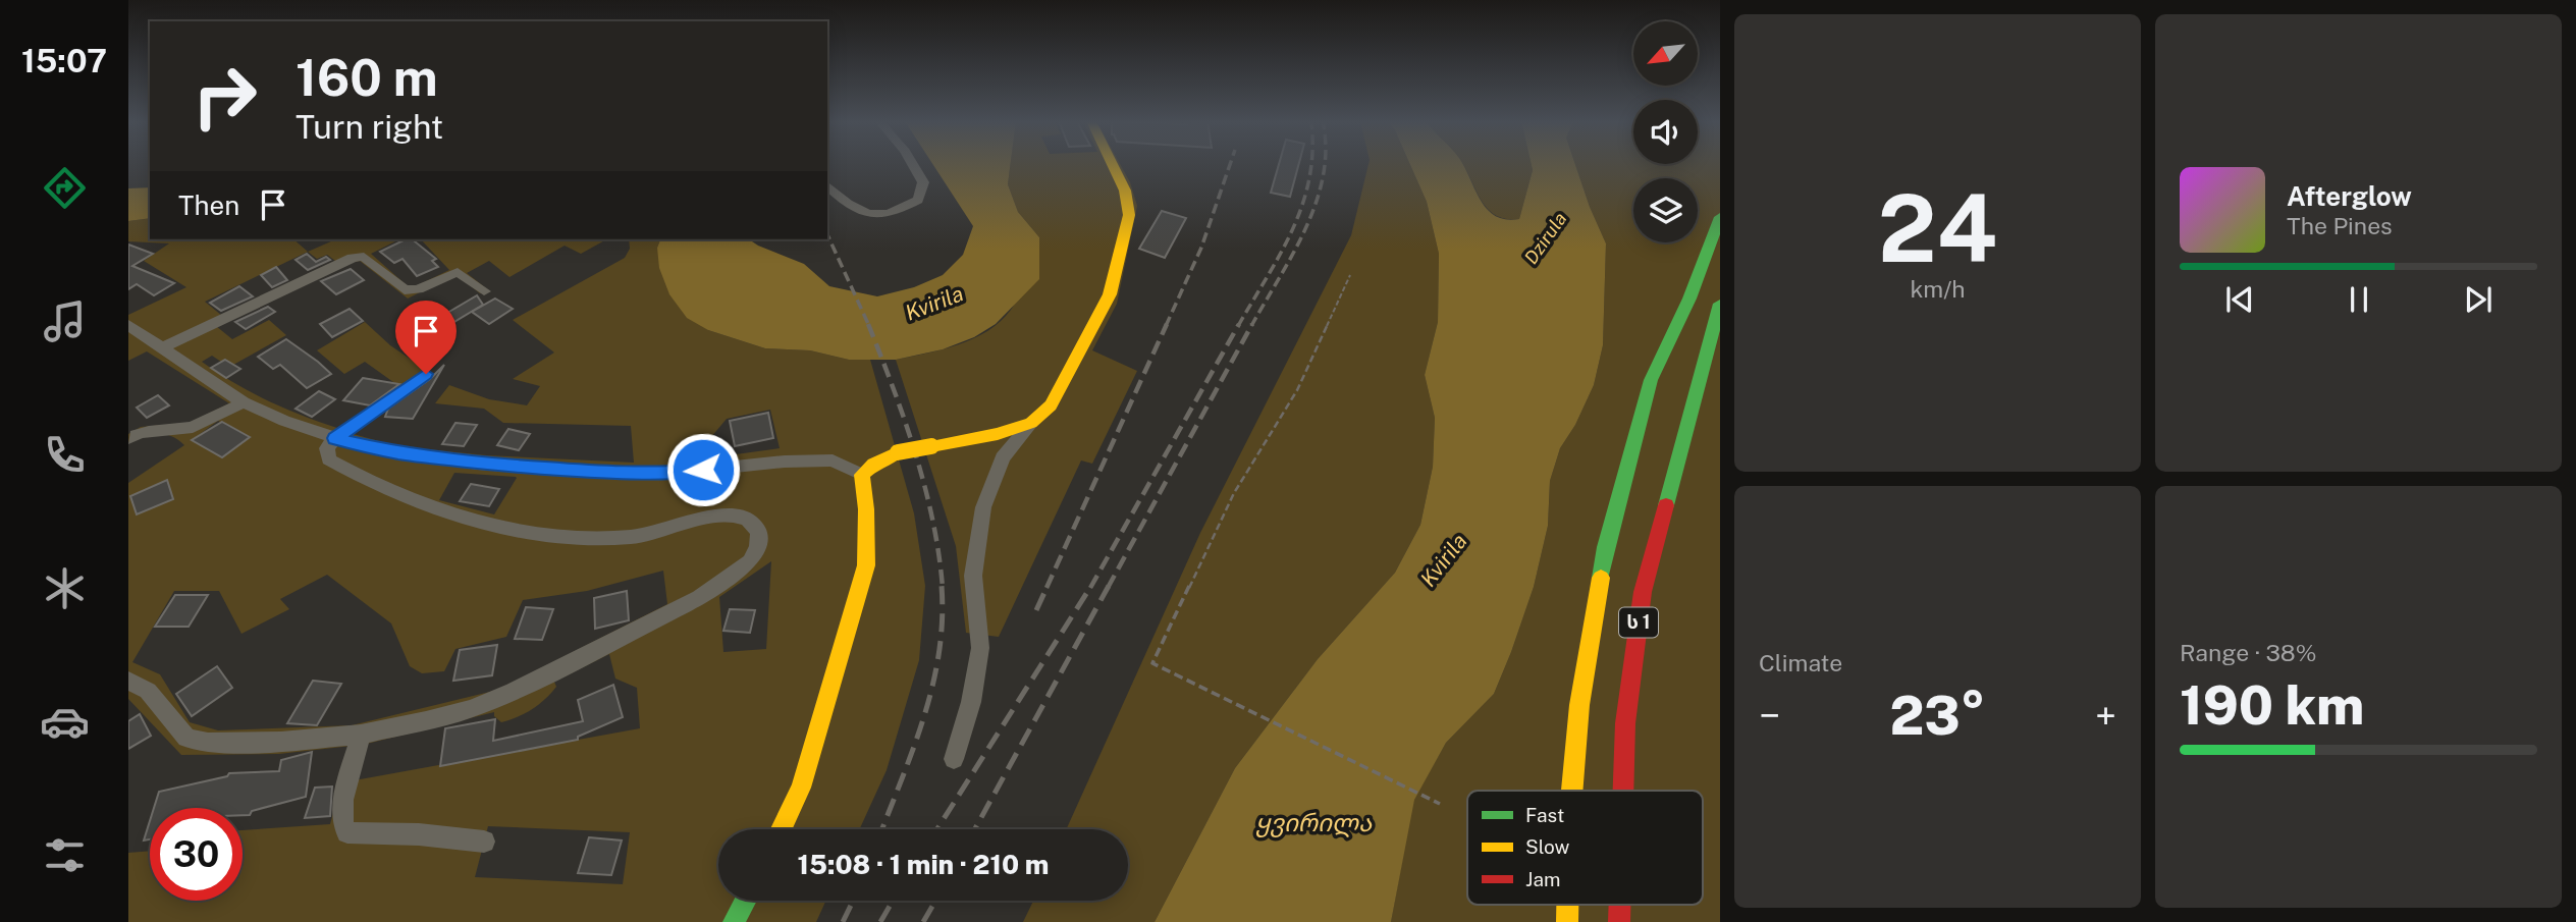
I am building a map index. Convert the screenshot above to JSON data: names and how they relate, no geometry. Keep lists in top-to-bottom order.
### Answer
{
  "streets": {
    "main road": ["ს 1"]
  },
  "water": ["Dzirula", "Kvirila", "ყვირილა"],
  "legend": ["Fast", "Slow", "Jam"],
  "north": "bottom left",
  "page": {
    "tabs": "15:07",
    "tile": [
      ["24", "km/h"],
      "Climate",
      ["Range · 38%", "190 km"]
    ],
    "turn": ["160 m", "Turn right"],
    "song": ["Afterglow", "The Pines"],
    "then": "Then",
    "heat": ["−", "23°", "+"],
    "limit": "30",
    "trip": "15:08 · 1 min · 210 m"
  }
}
